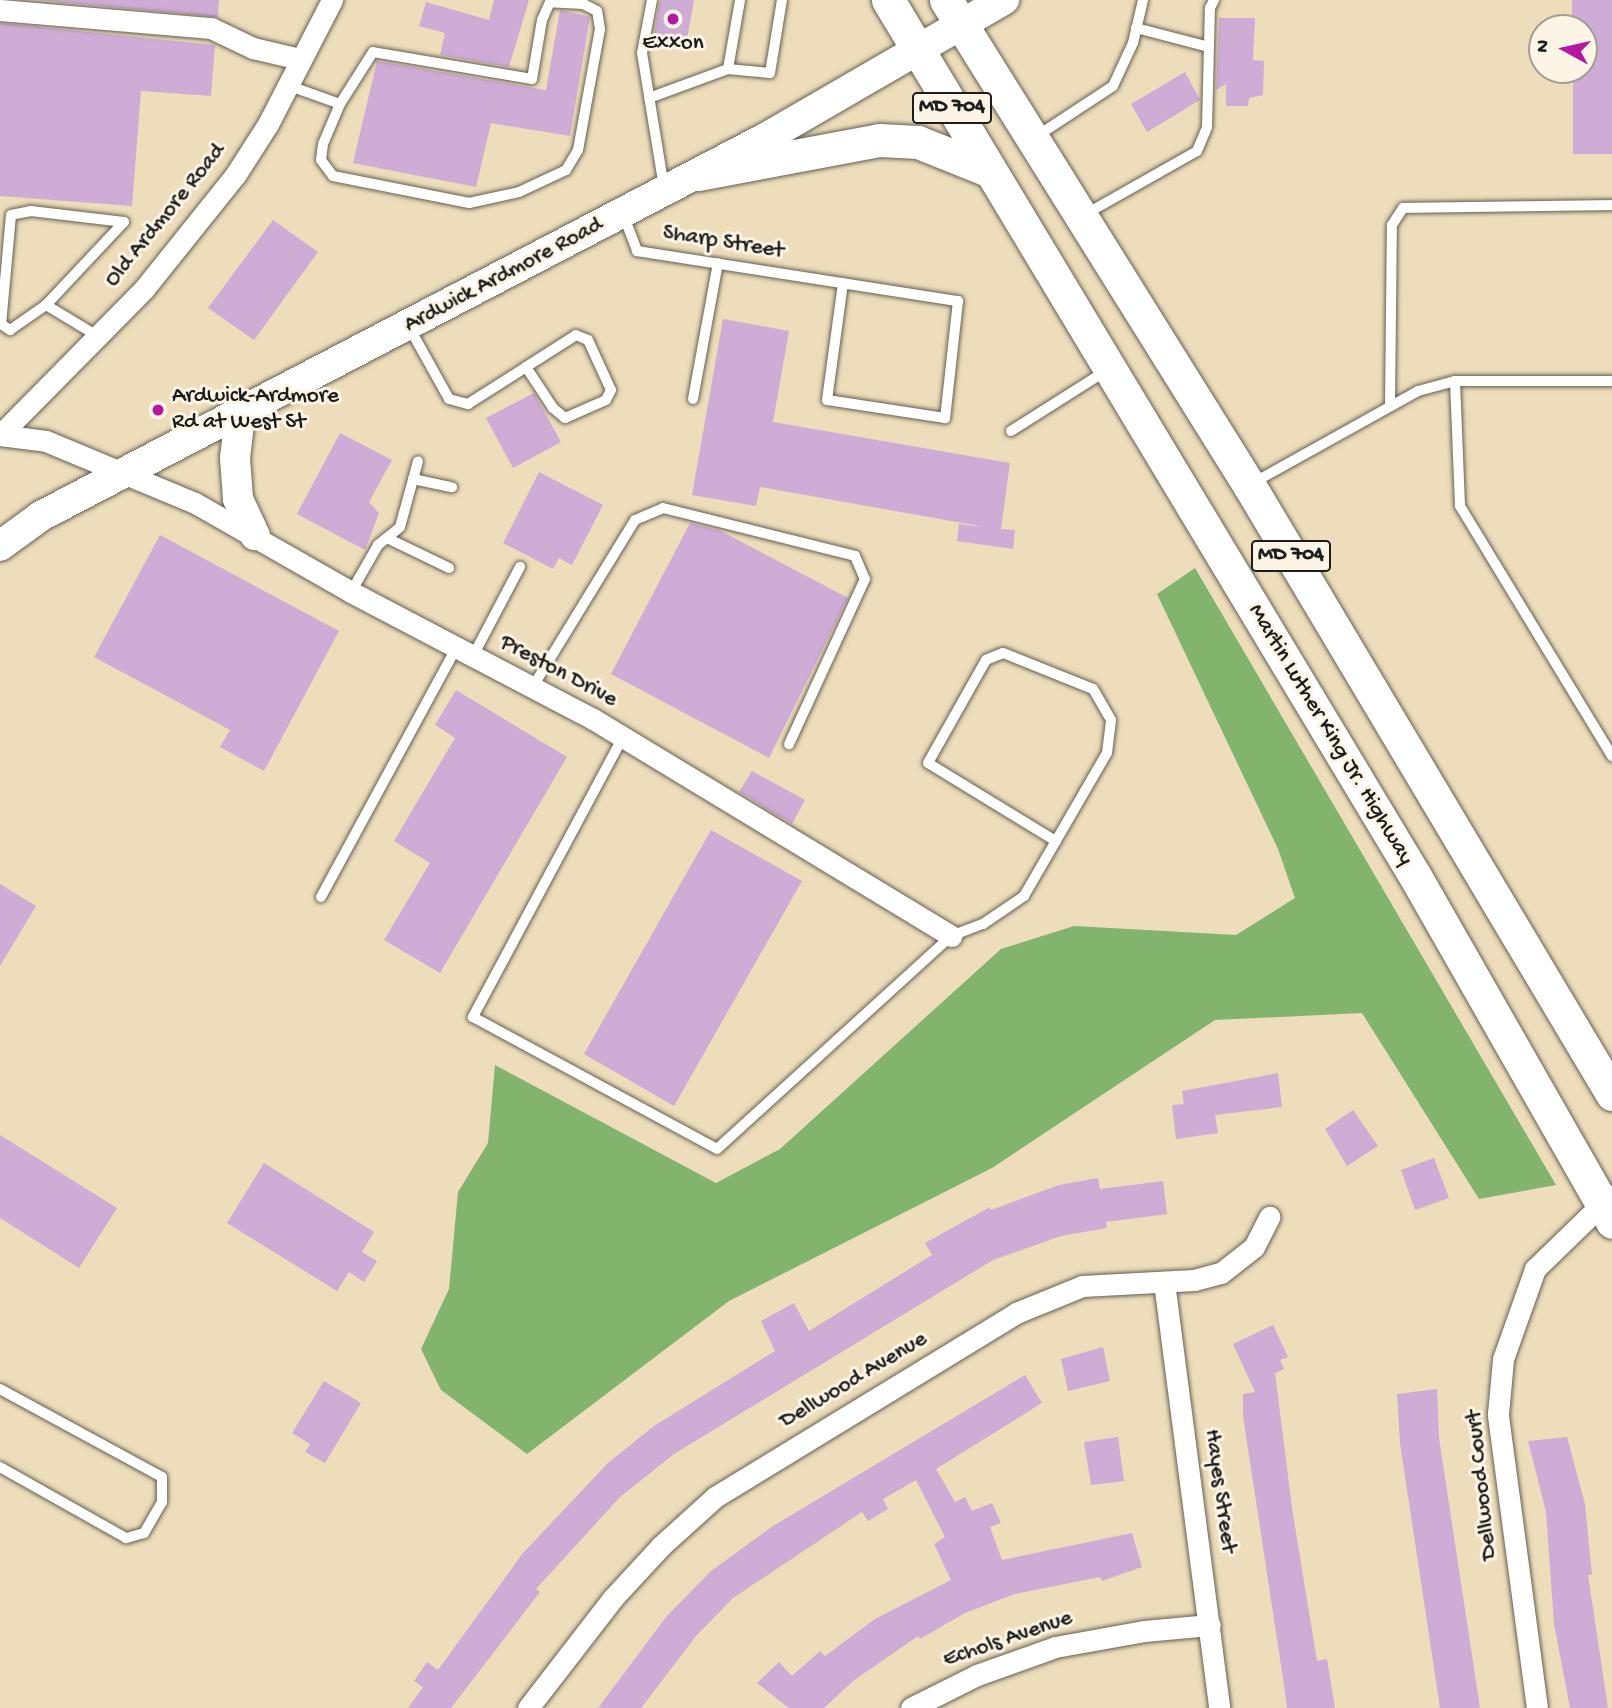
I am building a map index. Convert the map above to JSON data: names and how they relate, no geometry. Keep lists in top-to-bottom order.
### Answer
{
  "streets": {
    "main road": ["MD 704", "Ardwick Ardmore Road", "Martin Luther King Jr. Highway"],
    "street": [
      "Old Ardmore Road",
      "Preston Drive",
      "Dellwood Avenue",
      "Dellwood Court",
      "Hayes Street",
      "Echols Avenue"
    ],
    "lane": ["Sharp Street"]
  },
  "crossings": [
    ["MD 704", "Ardwick Ardmore Road"],
    ["Old Ardmore Road", "Preston Drive"],
    ["Sharp Street", "Ardwick Ardmore Road"],
    ["Ardwick Ardmore Road", "Preston Drive"],
    ["Ardwick Ardmore Road", "Martin Luther King Jr. Highway"],
    ["Martin Luther King Jr. Highway", "Dellwood Court"],
    ["Dellwood Avenue", "Hayes Street"],
    ["Hayes Street", "Echols Avenue"]
  ],
  "places": ["Exxon", "Ardwick-Ardmore Rd at West St"],
  "north": "left"
}
